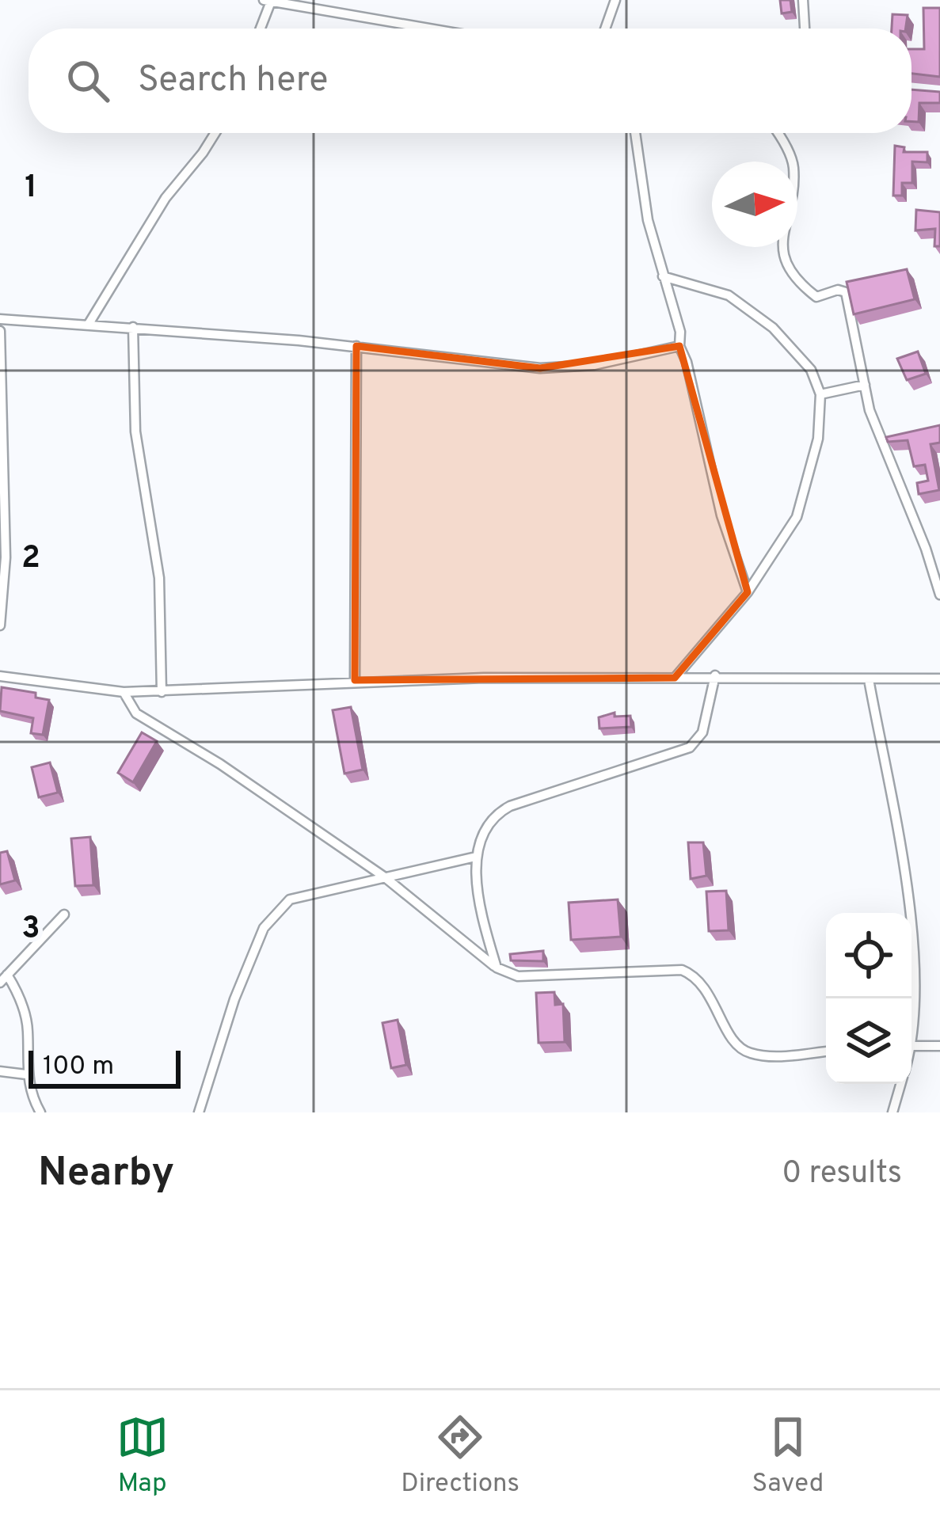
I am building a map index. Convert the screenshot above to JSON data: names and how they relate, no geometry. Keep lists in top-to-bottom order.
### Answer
{
  "scale_bar": "100 m",
  "north": "right",
  "page": {
    "search": "Search here",
    "scale": "100 m",
    "heading": ["Nearby", "0 results"],
    "nav": ["Map", "Directions", "Saved"]
  },
  "grid": {
    "rows": ["1", "2", "3"]
  }
}
